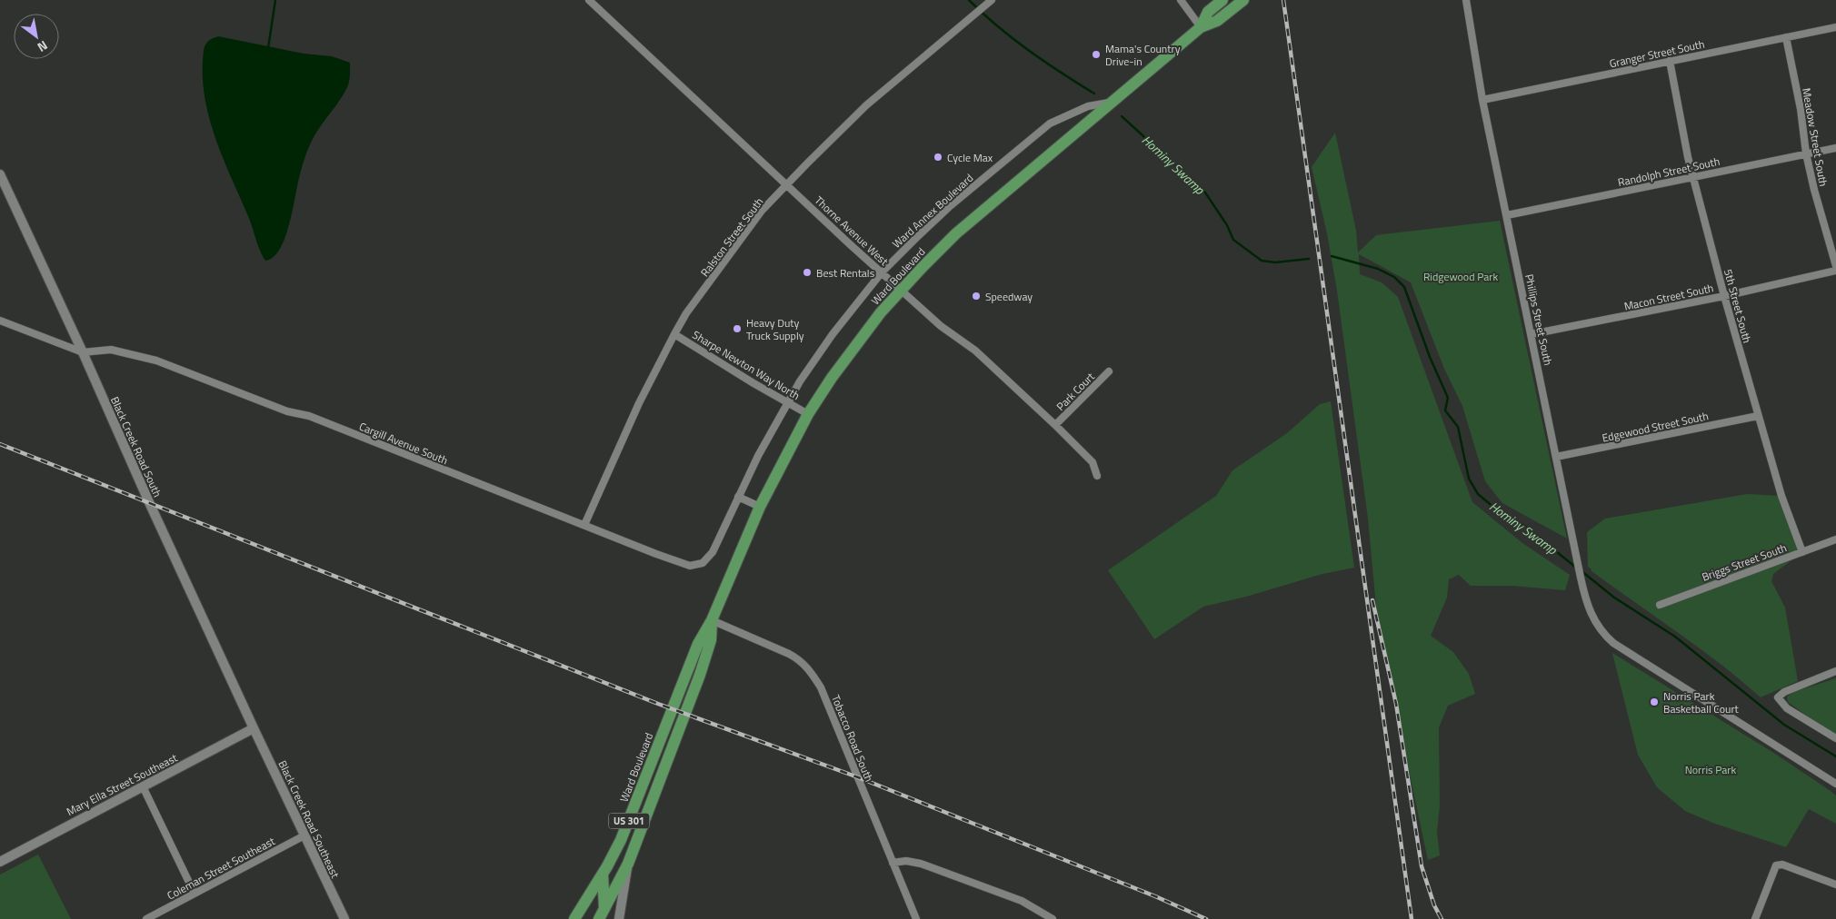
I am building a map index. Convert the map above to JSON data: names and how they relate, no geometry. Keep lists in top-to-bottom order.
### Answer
{
  "streets": {
    "highway": ["Ward Boulevard", "US 301"],
    "street": [
      "Granger Street South",
      "Meadow Street South",
      "Randolph Street South",
      "Ward Annex Boulevard",
      "Thorne Avenue West",
      "Ralston Street South",
      "Macon Street South",
      "5th Street South",
      "Phillips Street South",
      "Sharpe Newton Way North",
      "Park Court",
      "Edgewood Street South",
      "Cargill Avenue South",
      "Black Creek Road South",
      "Briggs Street South",
      "Tobacco Road South",
      "Mary Ella Street Southeast",
      "Black Creek Road Southeast",
      "Coleman Street Southeast"
    ]
  },
  "crossings": [
    ["Granger Street South", "Meadow Street South"],
    ["Granger Street South", "5th Street South"],
    ["Granger Street South", "Phillips Street South"],
    ["Meadow Street South", "Randolph Street South"],
    ["Randolph Street South", "5th Street South"],
    ["Randolph Street South", "Phillips Street South"],
    ["Ward Annex Boulevard", "Thorne Avenue West"],
    ["Ward Annex Boulevard", "Ward Boulevard"],
    ["Ward Annex Boulevard", "Sharpe Newton Way North"],
    ["Ward Annex Boulevard", "Cargill Avenue South"],
    ["Thorne Avenue West", "Ralston Street South"],
    ["Thorne Avenue West", "Ward Boulevard"],
    ["Thorne Avenue West", "Park Court"],
    ["Ralston Street South", "Sharpe Newton Way North"],
    ["Ralston Street South", "Cargill Avenue South"],
    ["Ward Boulevard", "Sharpe Newton Way North"],
    ["Ward Boulevard", "Tobacco Road South"],
    ["Macon Street South", "5th Street South"],
    ["Macon Street South", "Phillips Street South"],
    ["5th Street South", "Edgewood Street South"],
    ["5th Street South", "Briggs Street South"],
    ["Phillips Street South", "Edgewood Street South"],
    ["Cargill Avenue South", "Black Creek Road South"],
    ["Black Creek Road South", "Mary Ella Street Southeast"],
    ["Black Creek Road South", "Black Creek Road Southeast"],
    ["Mary Ella Street Southeast", "Black Creek Road Southeast"],
    ["Black Creek Road Southeast", "Coleman Street Southeast"]
  ],
  "water": ["Hominy Swamp"],
  "parks": ["Ridgewood Park", "Norris Park"],
  "places": [
    "Mama's Country Drive-in",
    "Cycle Max",
    "Best Rentals",
    "Speedway",
    "Heavy Duty Truck Supply",
    "Norris Park Basketball Court"
  ],
  "north": "bottom right"
}
